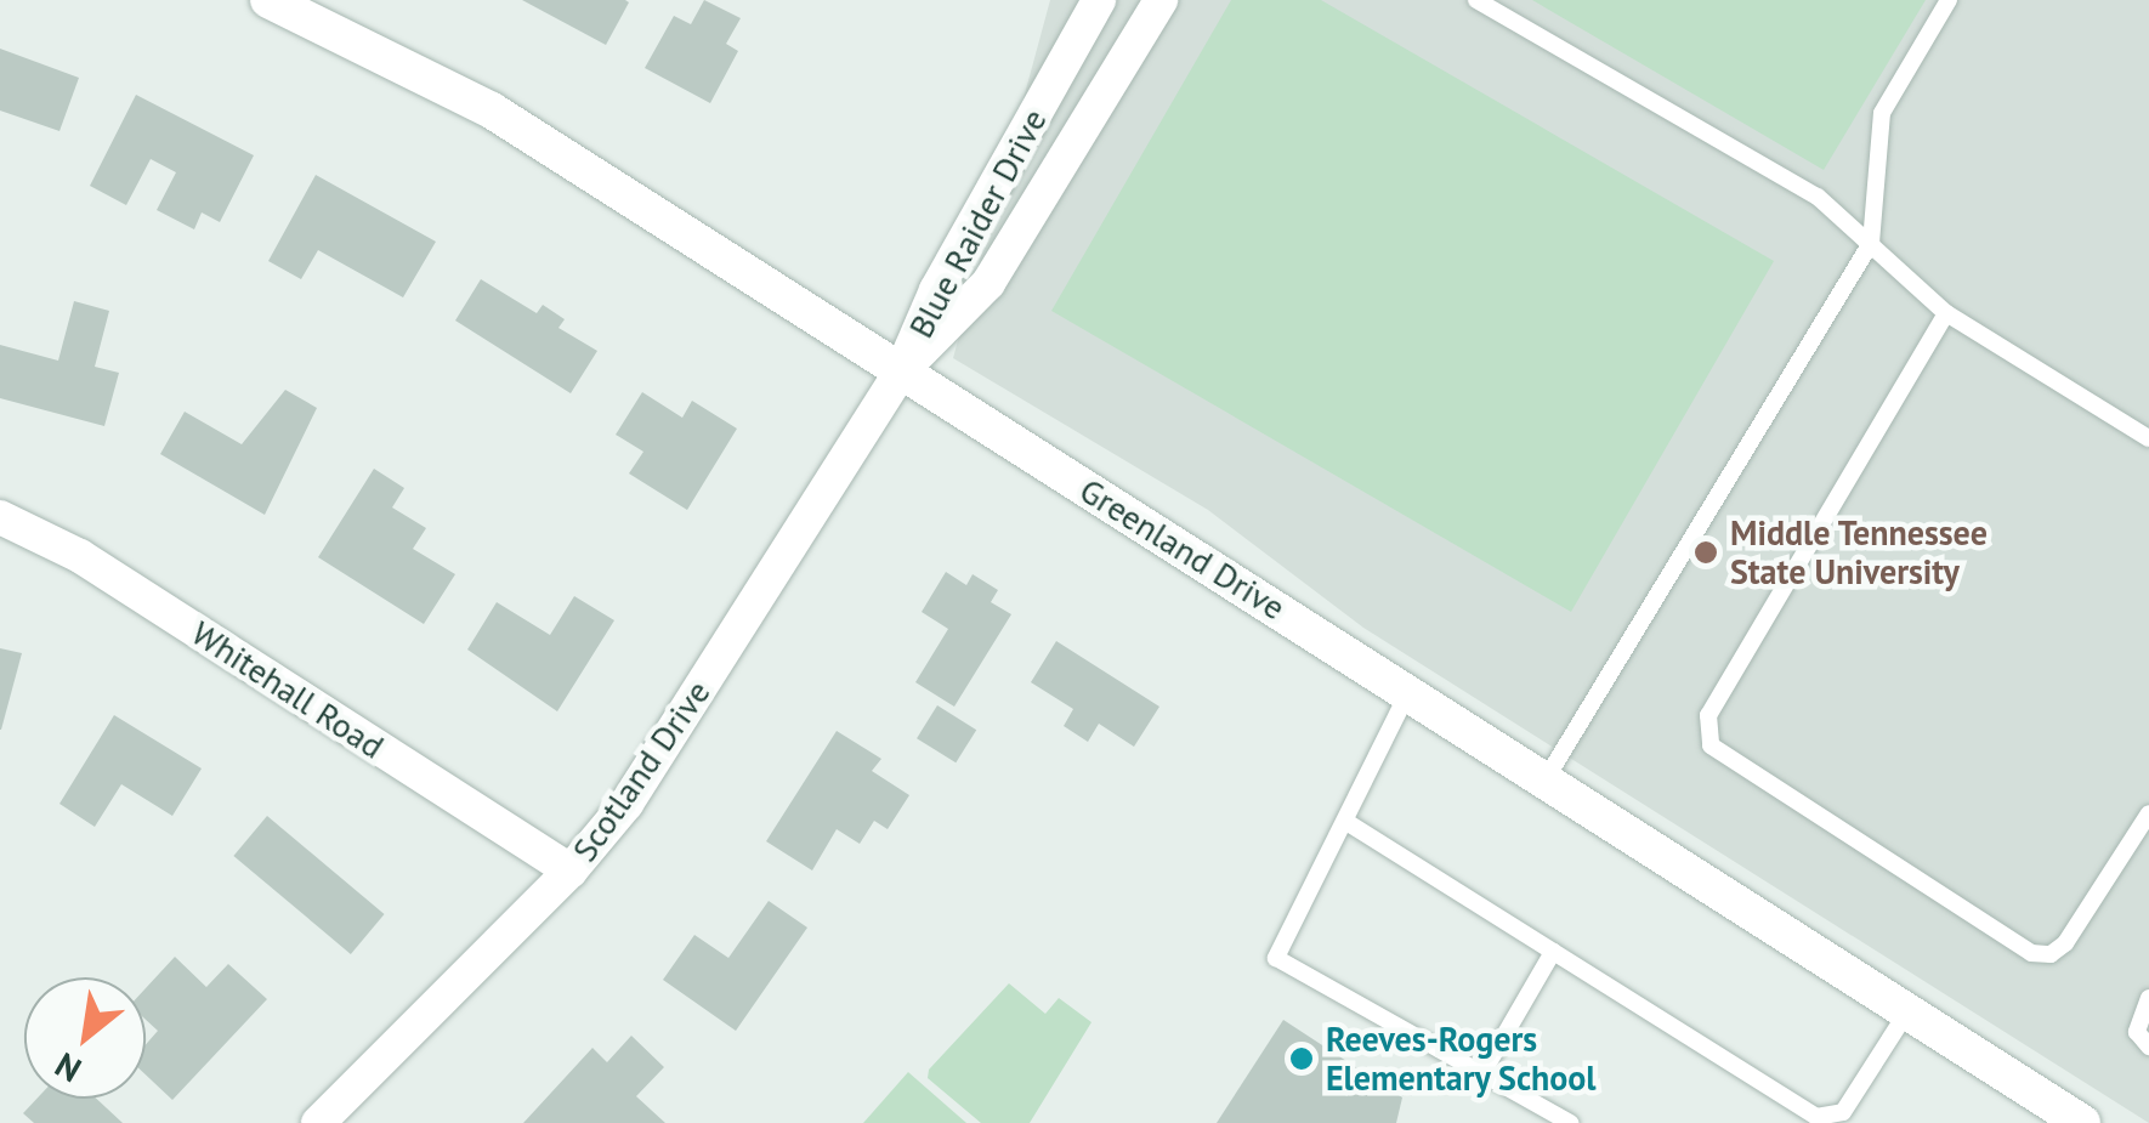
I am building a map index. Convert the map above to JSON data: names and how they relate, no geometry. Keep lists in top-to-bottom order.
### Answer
{
  "streets": {
    "street": [
      "Blue Raider Drive",
      "Greenland Drive",
      "Whitehall Road",
      "Scotland Drive"
    ]
  },
  "crossings": [
    ["Blue Raider Drive", "Greenland Drive"],
    ["Blue Raider Drive", "Scotland Drive"],
    ["Greenland Drive", "Scotland Drive"],
    ["Whitehall Road", "Scotland Drive"]
  ],
  "places": ["Middle Tennessee State University", "Reeves-Rogers Elementary School"],
  "north": "bottom left"
}
